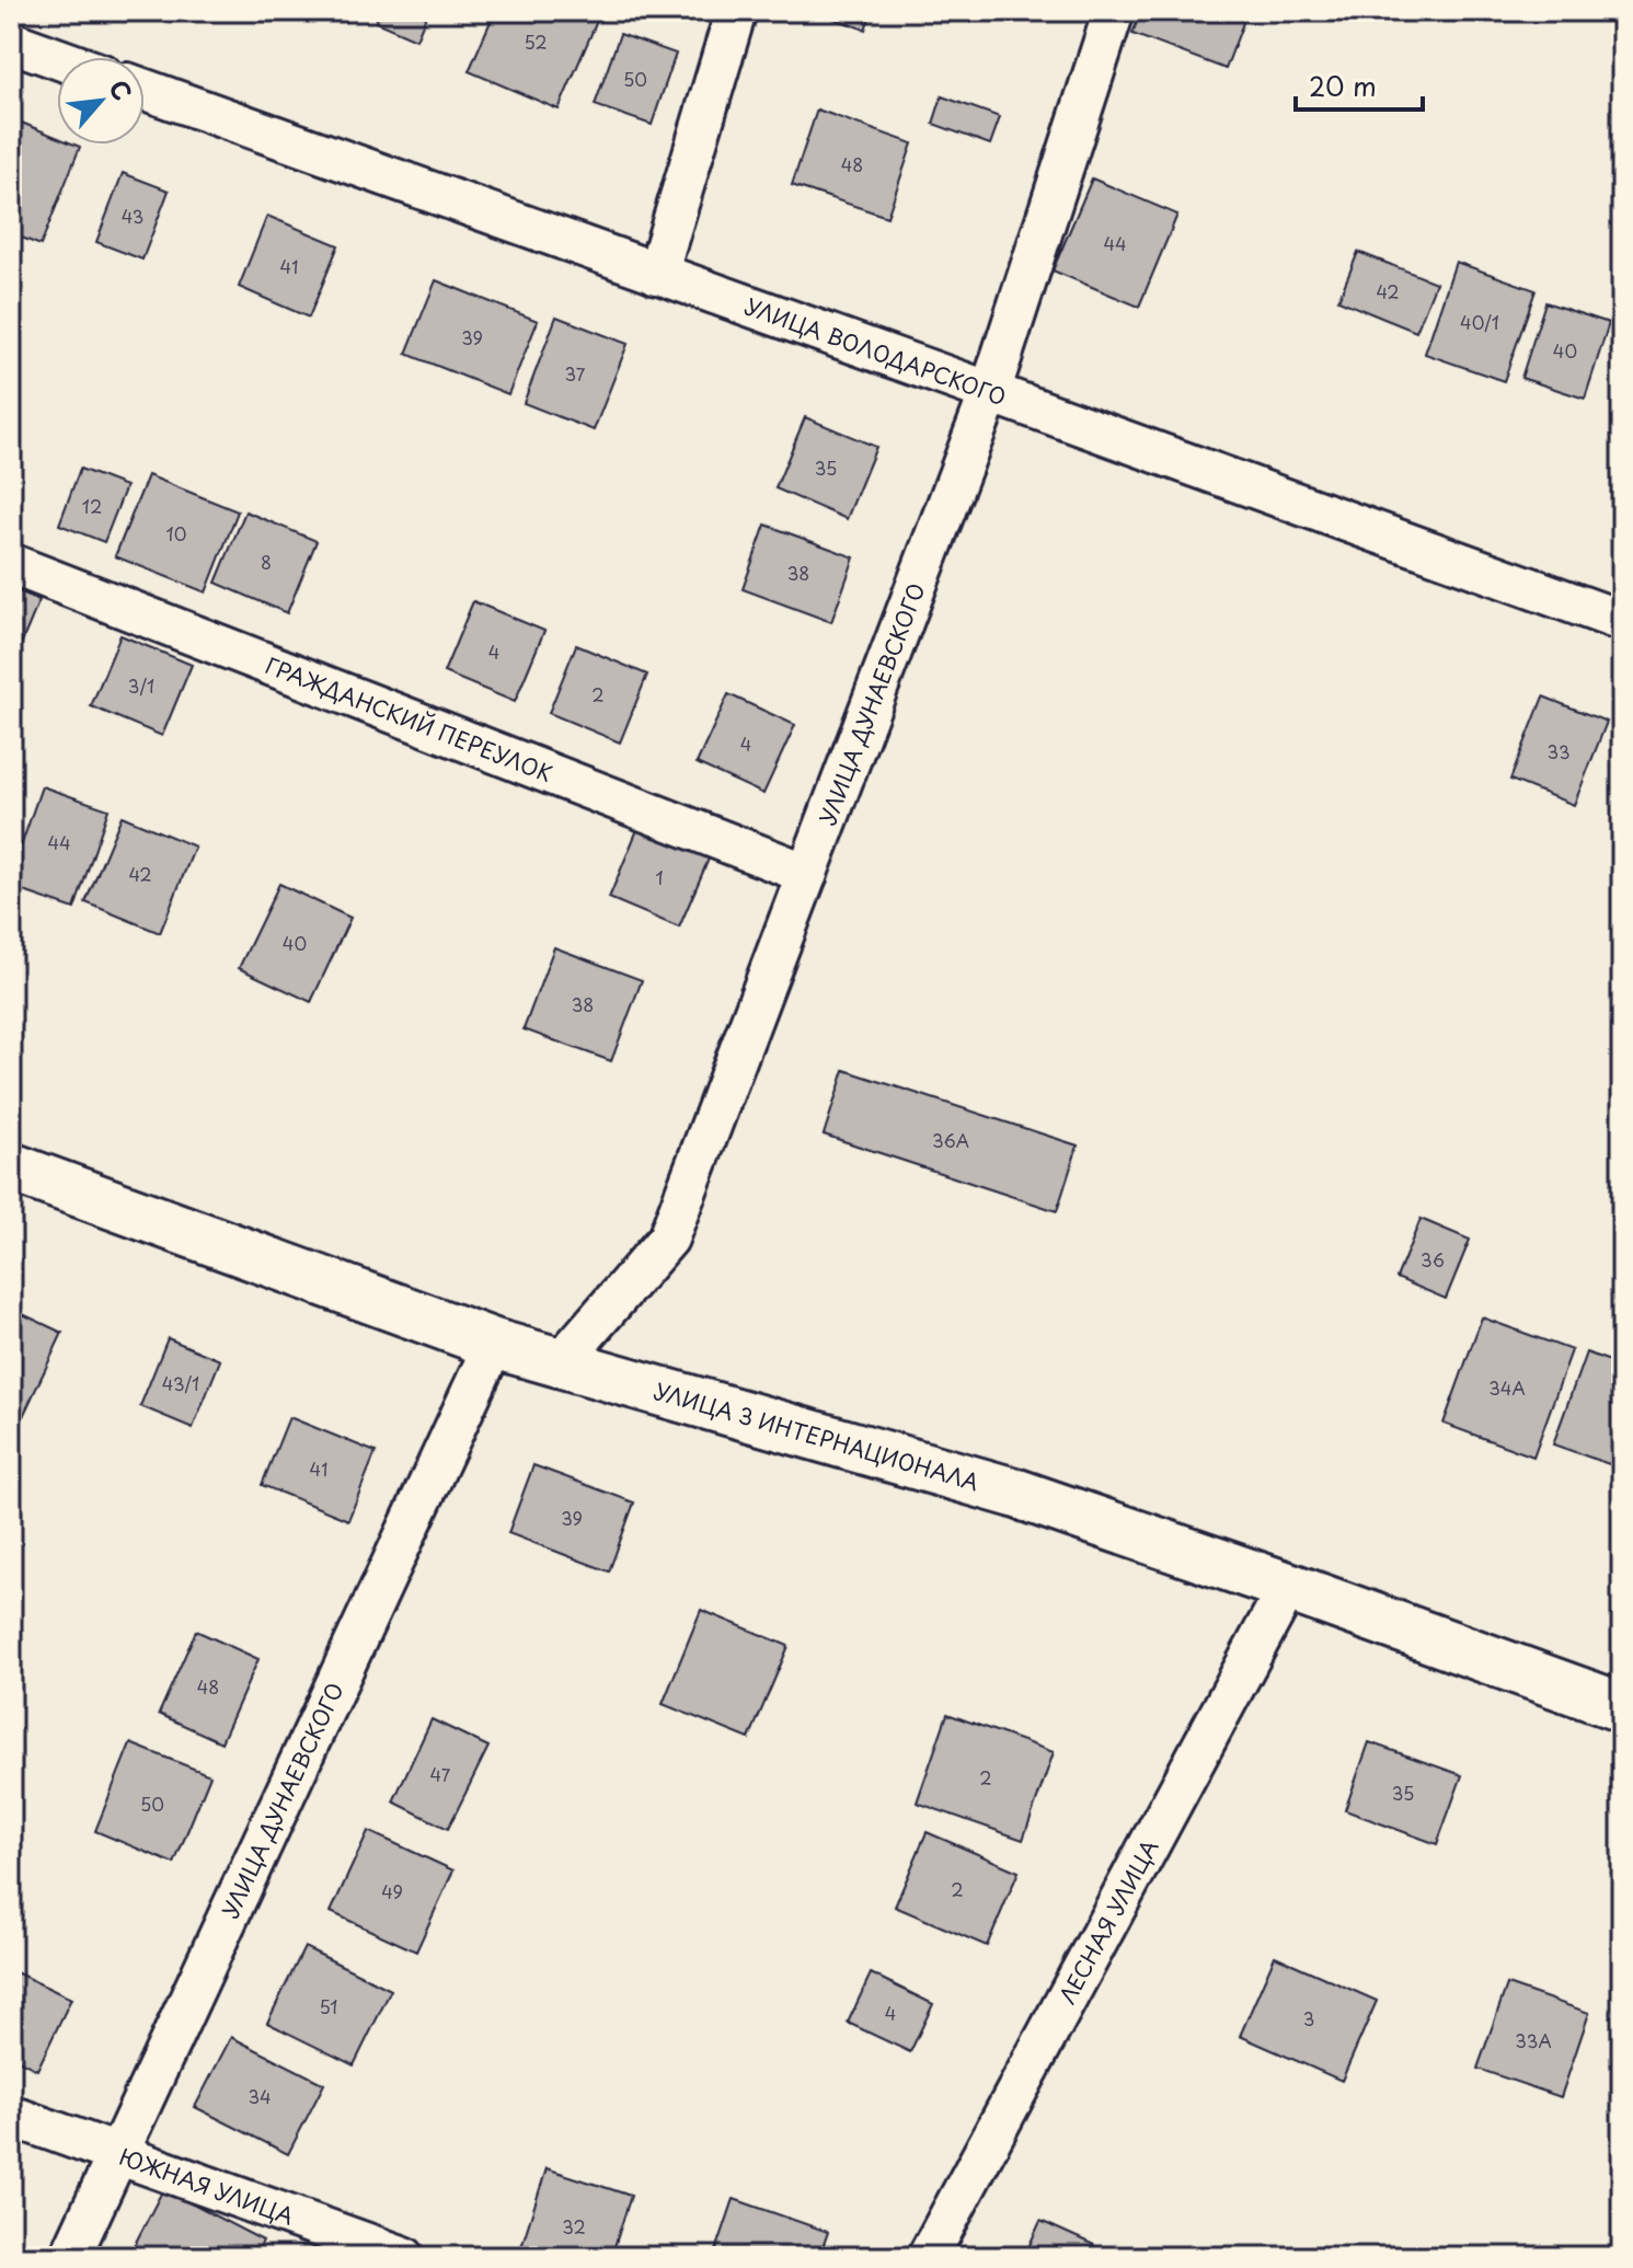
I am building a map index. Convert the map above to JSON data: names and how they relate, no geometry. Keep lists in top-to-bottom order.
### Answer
{
  "streets": {
    "street": [
      "УЛИЦА ВОЛОДАРСКОГО",
      "УЛИЦА ДУНАЕВСКОГО",
      "ГРАЖДАНСКИЙ ПЕРЕУЛОК",
      "УЛИЦА 3 ИНТЕРНАЦИОНАЛА",
      "ЛЕСНАЯ УЛИЦА",
      "ЮЖНАЯ УЛИЦА"
    ]
  },
  "crossings": [
    ["УЛИЦА ВОЛОДАРСКОГО", "УЛИЦА ДУНАЕВСКОГО"],
    ["УЛИЦА ДУНАЕВСКОГО", "ГРАЖДАНСКИЙ ПЕРЕУЛОК"],
    ["УЛИЦА ДУНАЕВСКОГО", "УЛИЦА 3 ИНТЕРНАЦИОНАЛА"],
    ["УЛИЦА ДУНАЕВСКОГО", "ЮЖНАЯ УЛИЦА"],
    ["УЛИЦА 3 ИНТЕРНАЦИОНАЛА", "ЛЕСНАЯ УЛИЦА"]
  ],
  "house_numbers": [
    "52",
    "50",
    "48",
    "43",
    "44",
    "41",
    "42",
    "40/1",
    "39",
    "40",
    "37",
    "35",
    "12",
    "10",
    "8",
    "38",
    "4",
    "3/1",
    "2",
    "4",
    "33",
    "44",
    "42",
    "1",
    "40",
    "38",
    "36А",
    "36",
    "43/1",
    "34А",
    "41",
    "39",
    "48",
    "47",
    "2",
    "35",
    "50",
    "2",
    "49",
    "51",
    "4",
    "3",
    "33А",
    "34",
    "32"
  ],
  "scale_bar": "20 m",
  "north": "top right"
}
